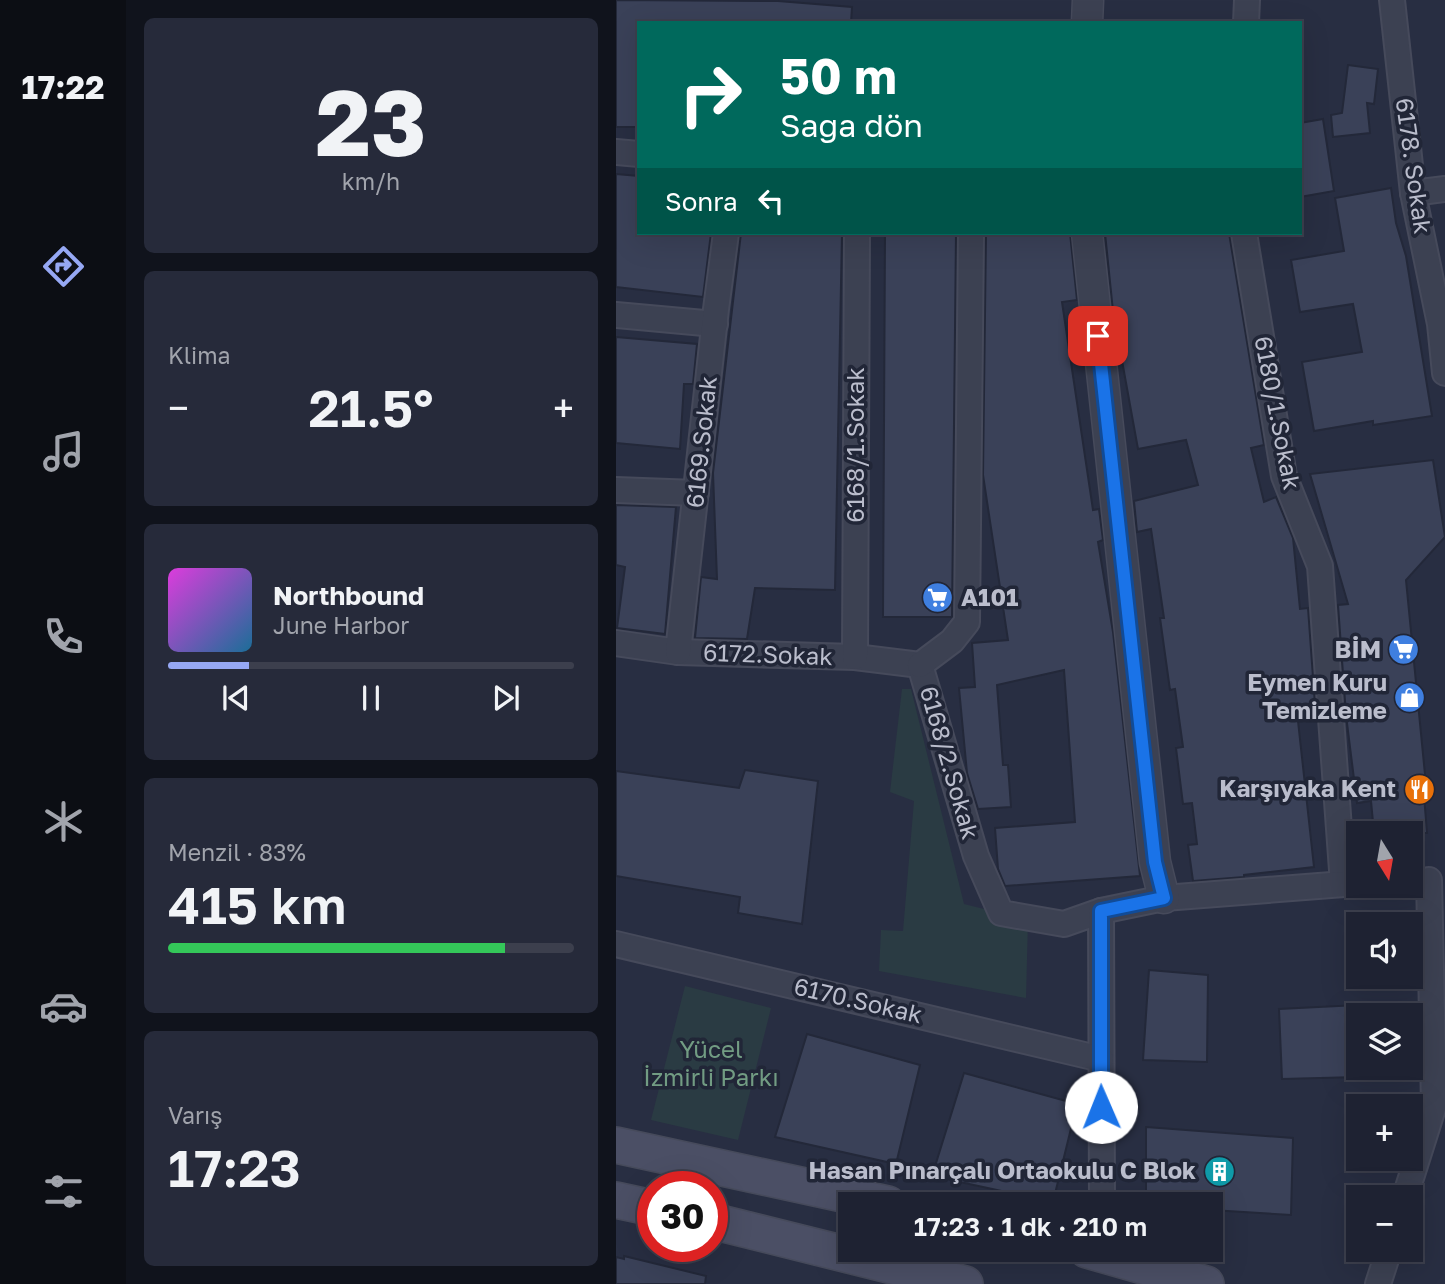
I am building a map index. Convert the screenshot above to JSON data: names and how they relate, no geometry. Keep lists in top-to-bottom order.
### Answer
{
  "streets": {
    "street": [
      "6178. Sokak",
      "6180/1.Sokak",
      "6169.Sokak",
      "6168/1.Sokak",
      "6172.Sokak",
      "6168/2.Sokak",
      "6170.Sokak"
    ]
  },
  "crossings": [
    ["6169.Sokak", "6172.Sokak"],
    ["6168/1.Sokak", "6172.Sokak"],
    ["6172.Sokak", "6168/2.Sokak"]
  ],
  "parks": ["Yücel İzmirli Parkı"],
  "places": {
    "supermarket": ["A101", "BİM"],
    "shop": ["Eymen Kuru Temizleme"],
    "restaurant": ["Karşıyaka Kent"],
    "building": ["Hasan Pınarçalı Ortaokulu C Blok"]
  },
  "north": "bottom",
  "page": {
    "tabs": "17:22",
    "tile": [
      ["23", "km/h"],
      "Klima",
      ["Menzil · 83%", "415 km"],
      ["Varış", "17:23"]
    ],
    "turn": ["50 m", "Sağa dön"],
    "then": "Sonra",
    "heat": ["−", "21.5°", "+"],
    "song": ["Northbound", "June Harbor"],
    "map_buttons": ["+", "−"],
    "limit": "30",
    "trip": "17:23 · 1 dk · 210 m"
  }
}
